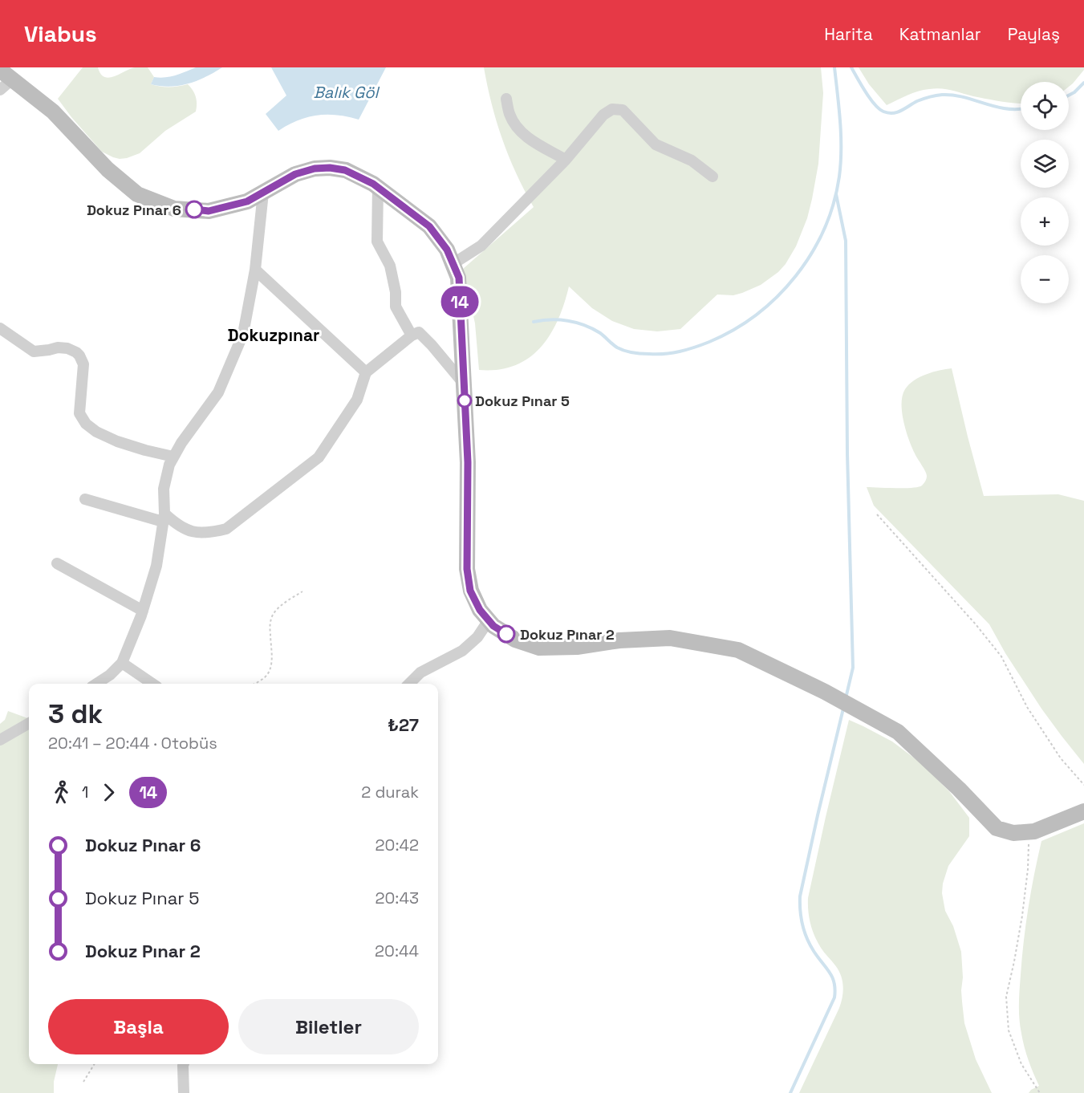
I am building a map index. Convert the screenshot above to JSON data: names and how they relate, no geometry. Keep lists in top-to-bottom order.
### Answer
{
  "districts": ["Dokuzpınar"],
  "water": ["Balık Göl"],
  "places": ["Dokuz Pınar 6", "Dokuz Pınar 5", "Dokuz Pınar 2"],
  "lines": ["bus line 14"],
  "page": {
    "header": "Viabus",
    "nav": ["Harita", "Katmanlar", "Paylaş"],
    "on_map": "14",
    "map_buttons": ["+", "−"],
    "heading": ["3 dk", "20:41 – 20:44 · Otobüs", "₺27"],
    "legs": ["1", "14", "2 durak"],
    "list": [
      {
        "name": "Dokuz Pınar 6",
        "value": "20:42"
      },
      {
        "name": "Dokuz Pınar 5",
        "value": "20:43"
      },
      {
        "name": "Dokuz Pınar 2",
        "value": "20:44"
      }
    ],
    "buttons": ["Başla", "Biletler"]
  }
}
